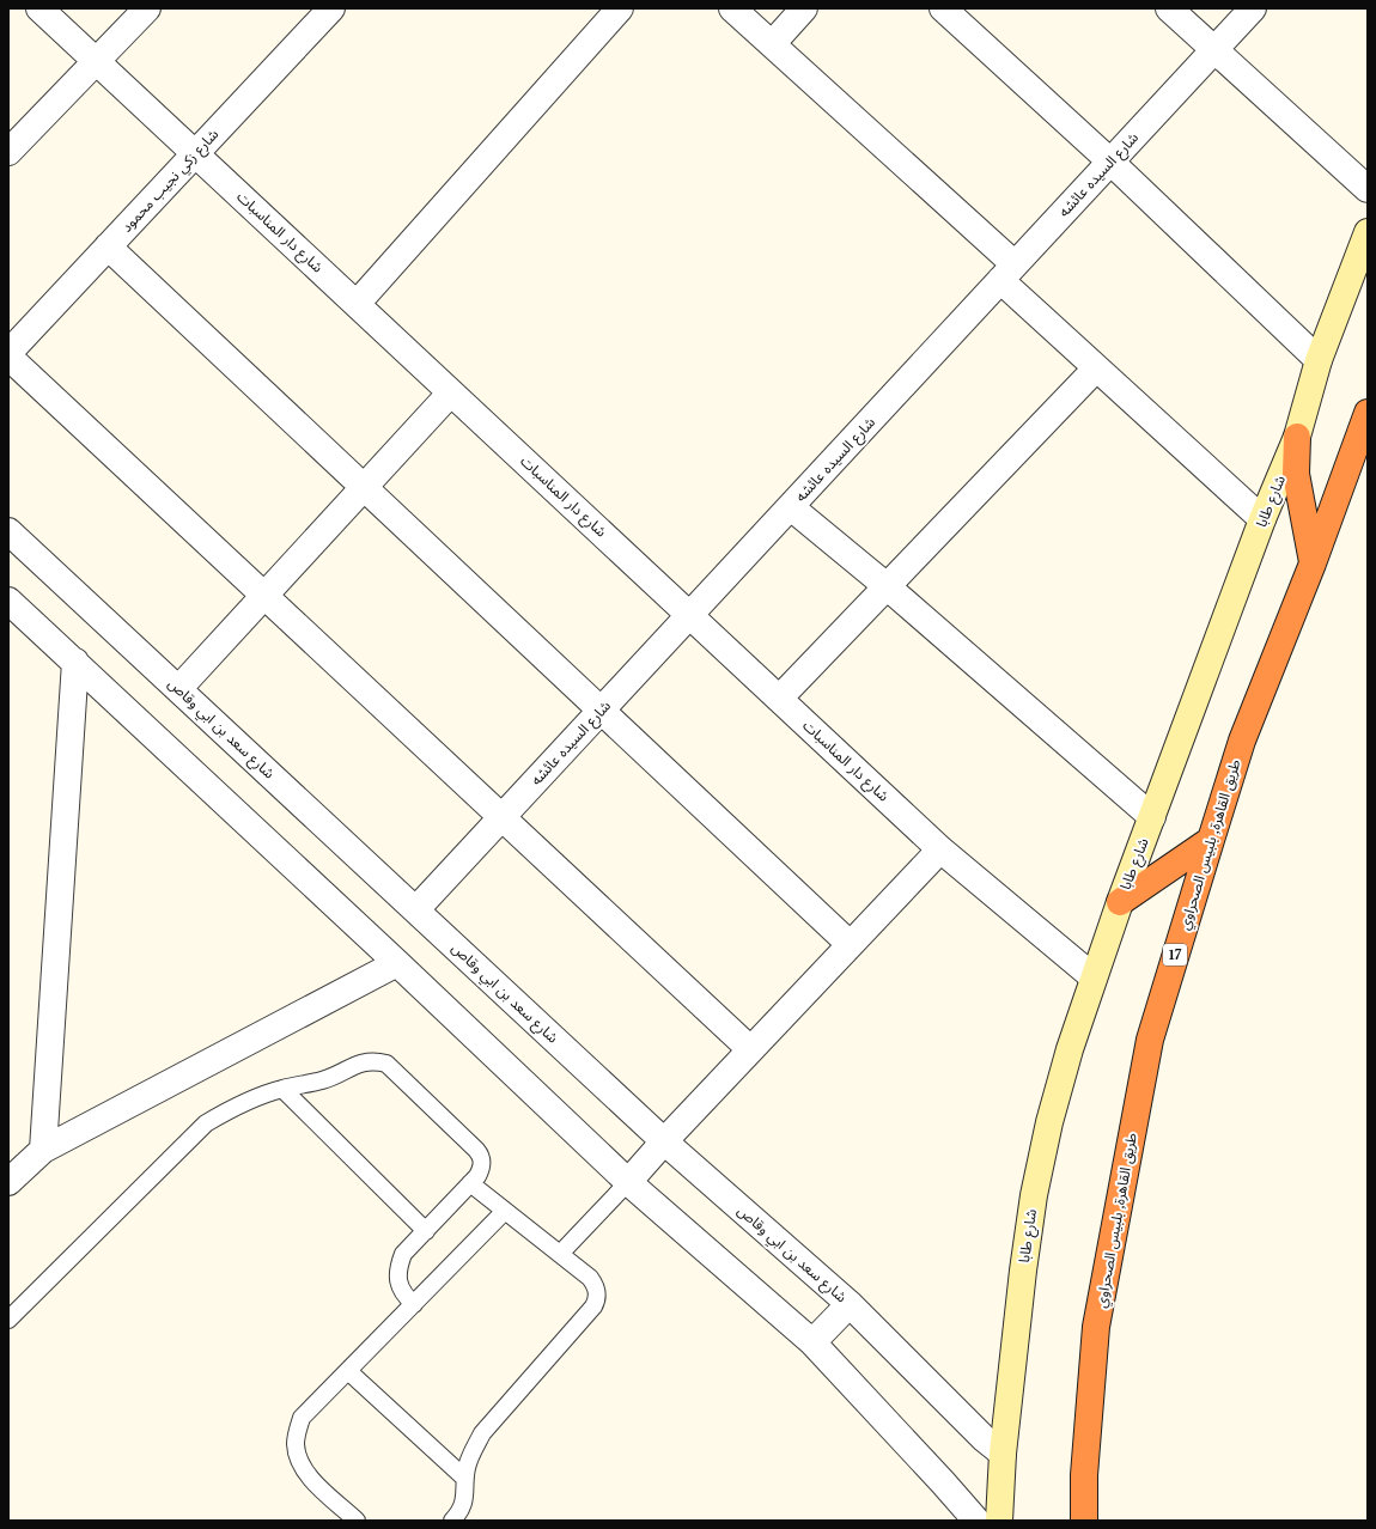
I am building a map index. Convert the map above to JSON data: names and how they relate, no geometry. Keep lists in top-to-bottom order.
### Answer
{
  "streets": {
    "highway": ["طريق القاهرة, بلبيس الصحراوي", "17"],
    "street": [
      "شارع السيده عائشه",
      "شارع زكي نجيب محمود",
      "شارع دار المناسبات",
      "شارع طابا",
      "شارع سعد بن ابي وقاص"
    ]
  },
  "crossings": [
    ["شارع السيده عائشه", "شارع دار المناسبات"],
    ["شارع السيده عائشه", "شارع سعد بن ابي وقاص"],
    ["شارع زكي نجيب محمود", "شارع دار المناسبات"],
    ["شارع دار المناسبات", "شارع طابا"],
    ["شارع طابا", "شارع سعد بن ابي وقاص"]
  ]
}
